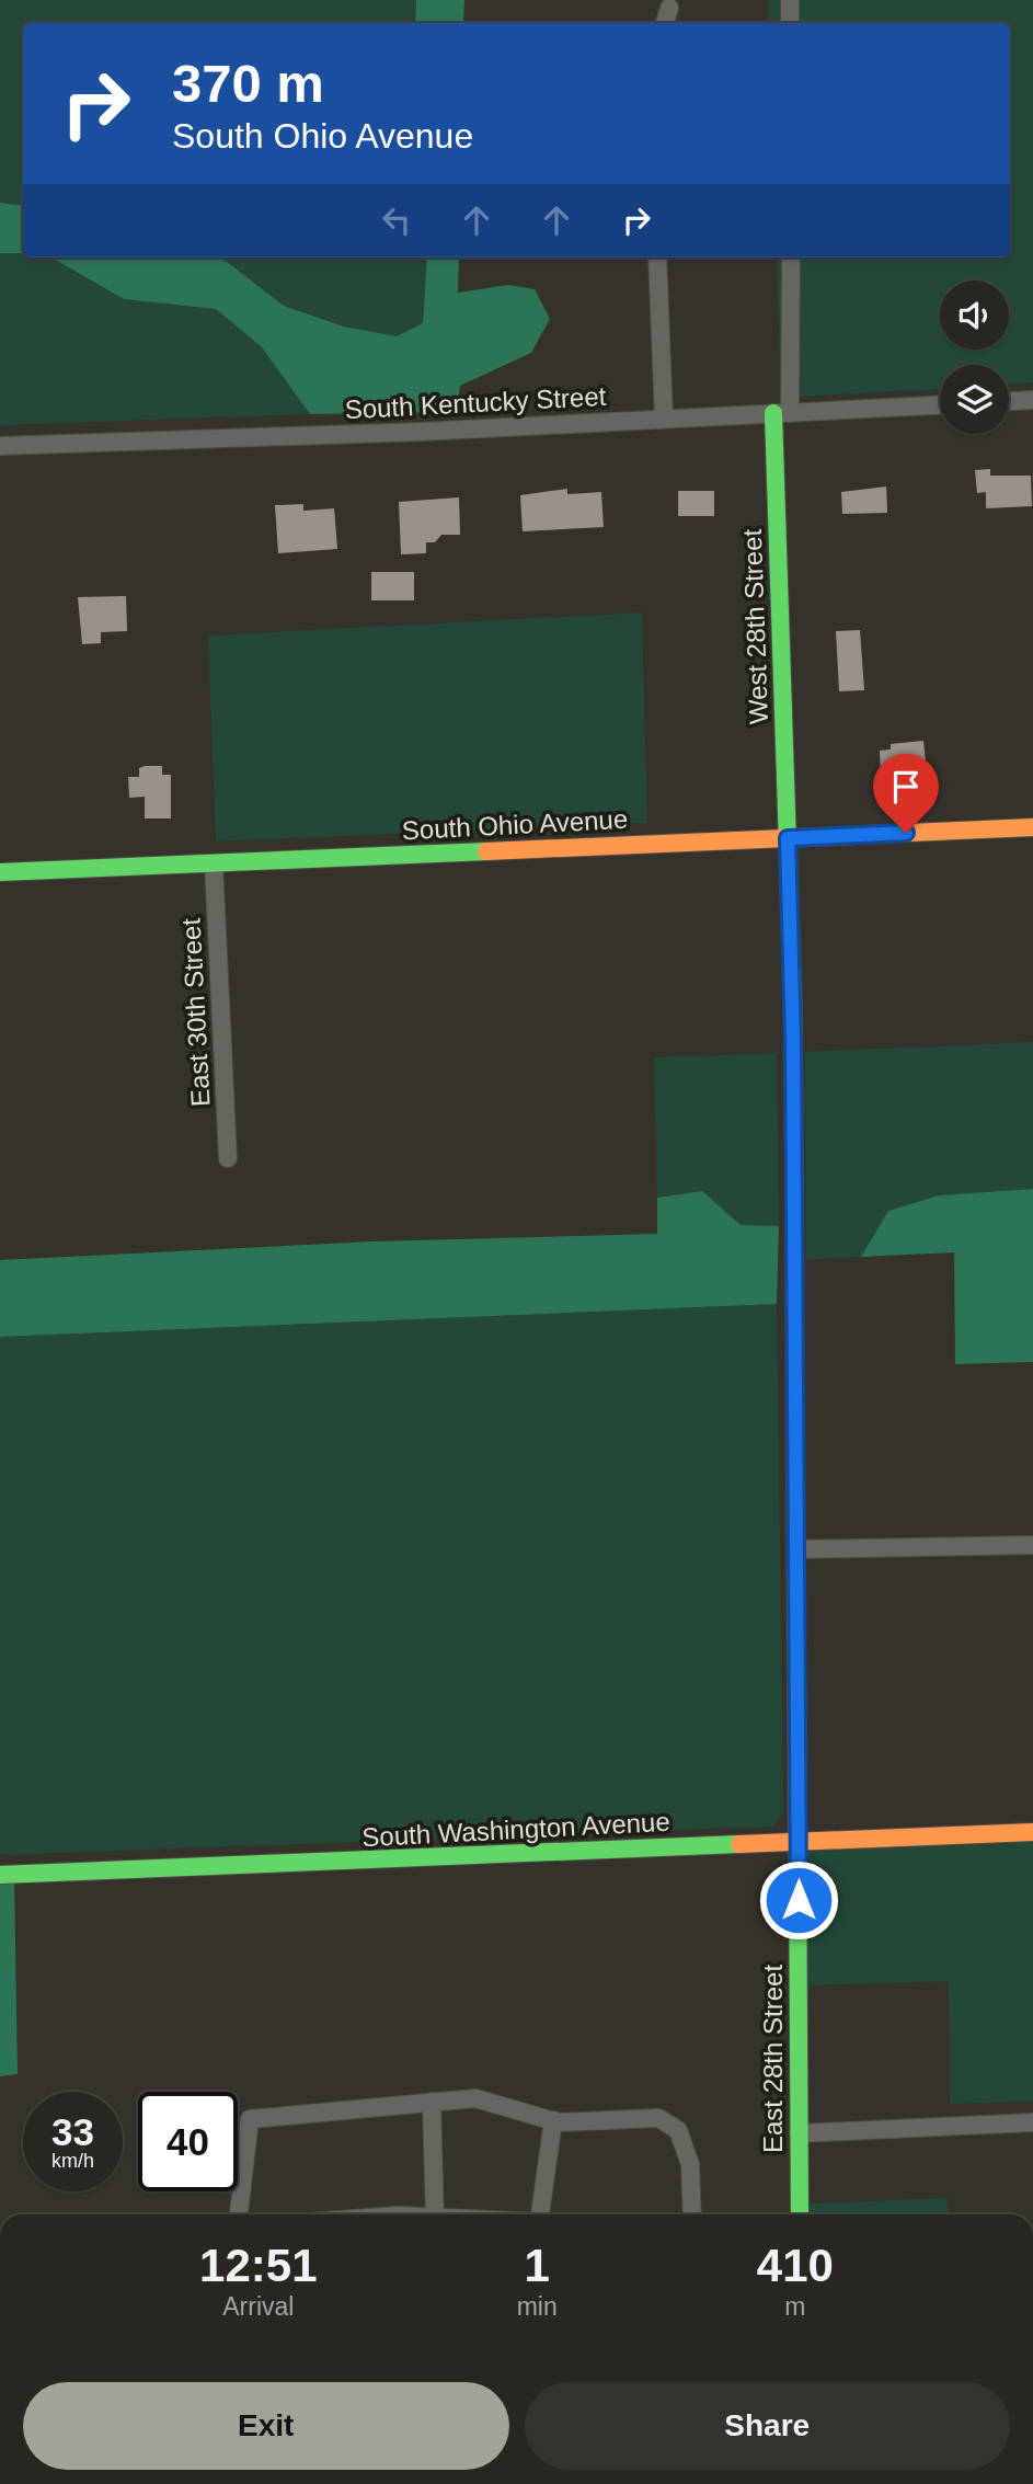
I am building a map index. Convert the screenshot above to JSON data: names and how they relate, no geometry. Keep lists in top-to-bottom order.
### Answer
{
  "streets": {
    "street": [
      "South Kentucky Street",
      "West 28th Street",
      "South Ohio Avenue",
      "East 30th Street",
      "South Washington Avenue",
      "East 28th Street"
    ]
  },
  "crossings": [
    ["South Kentucky Street", "West 28th Street"],
    ["West 28th Street", "South Ohio Avenue"],
    ["West 28th Street", "East 28th Street"],
    ["South Ohio Avenue", "East 30th Street"],
    ["South Ohio Avenue", "East 28th Street"],
    ["South Washington Avenue", "East 28th Street"]
  ],
  "page": {
    "turn": ["370 m", "South Ohio Avenue"],
    "speed": "33 km/h",
    "limit": "40",
    "eta": [
      "12:51",
      "Arrival",
      "1",
      "min",
      "410",
      "m"
    ],
    "buttons": ["Exit", "Share"]
  }
}
